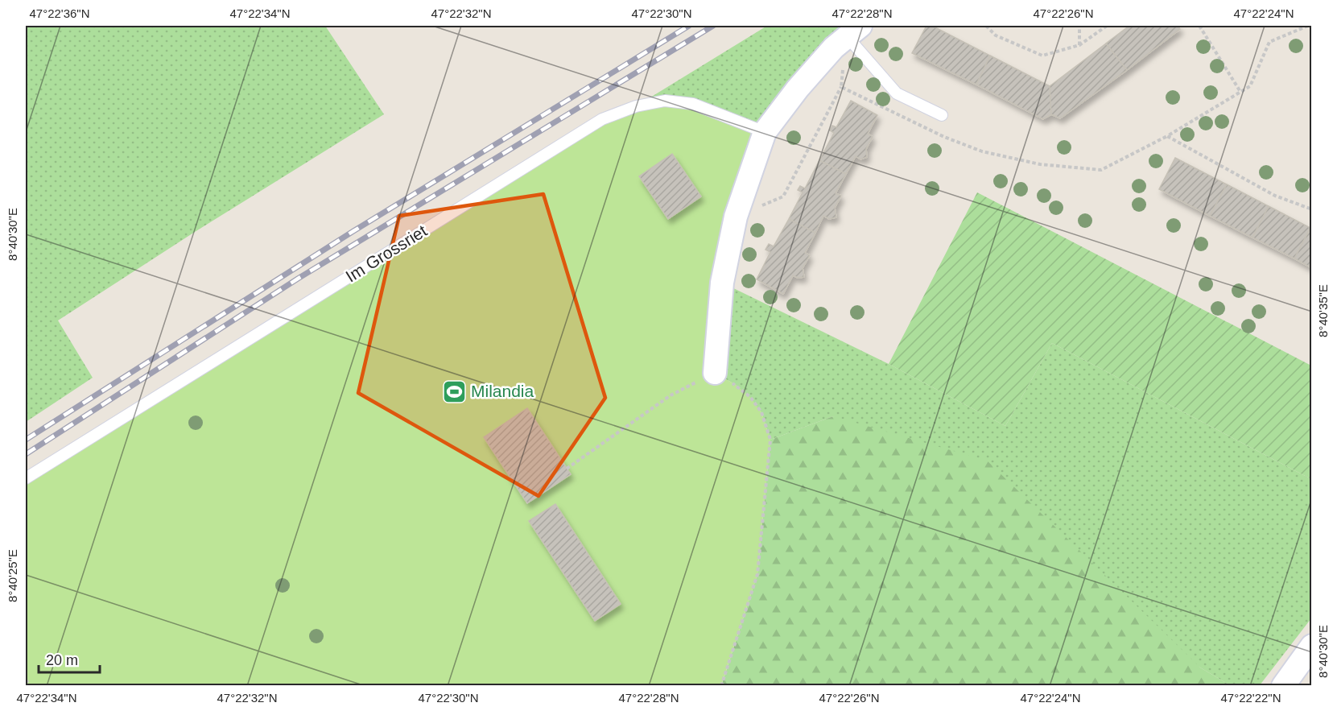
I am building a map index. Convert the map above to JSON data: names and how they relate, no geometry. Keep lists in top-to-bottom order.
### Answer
{
  "streets": {
    "lane": ["Im Grossriet"]
  },
  "places": {
    "sports": ["Milandia"]
  },
  "scale_bar": "20 m",
  "coordinates": [
    "47°22'36\"N",
    "47°22'34\"N",
    "47°22'32\"N",
    "47°22'30\"N",
    "47°22'28\"N",
    "47°22'26\"N",
    "47°22'24\"N",
    "8°40'30\"E",
    "8°40'35\"E",
    "8°40'25\"E",
    "47°22'22\"N"
  ]
}
